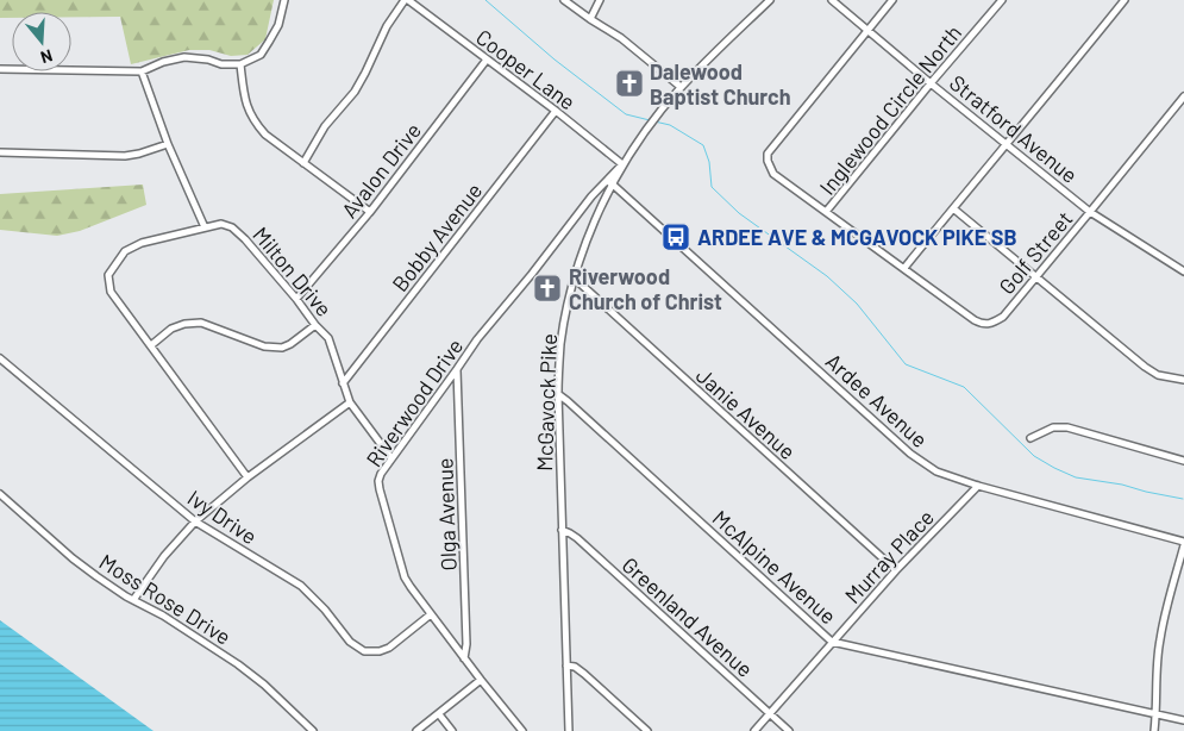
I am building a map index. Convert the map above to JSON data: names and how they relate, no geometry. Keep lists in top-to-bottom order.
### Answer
{
  "streets": {
    "street": [
      "Cooper Lane",
      "Inglewood Circle North",
      "Stratford Avenue",
      "Avalon Drive",
      "Bobby Avenue",
      "Golf Street",
      "Milton Drive",
      "Ardee Avenue",
      "Riverwood Drive",
      "McGavock Pike",
      "Janie Avenue",
      "Olga Avenue",
      "Ivy Drive",
      "Murray Place",
      "McAlpine Avenue",
      "Moss Rose Drive",
      "Greenland Avenue"
    ]
  },
  "crossings": [
    ["Cooper Lane", "Avalon Drive"],
    ["Cooper Lane", "Bobby Avenue"],
    ["Cooper Lane", "Riverwood Drive"],
    ["Cooper Lane", "McGavock Pike"],
    ["Inglewood Circle North", "Stratford Avenue"],
    ["Inglewood Circle North", "Golf Street"],
    ["Stratford Avenue", "Golf Street"],
    ["Avalon Drive", "Milton Drive"],
    ["Bobby Avenue", "Milton Drive"],
    ["Milton Drive", "Riverwood Drive"],
    ["Ardee Avenue", "Riverwood Drive"],
    ["Ardee Avenue", "McGavock Pike"],
    ["Ardee Avenue", "Murray Place"],
    ["Riverwood Drive", "McGavock Pike"],
    ["Riverwood Drive", "Olga Avenue"],
    ["Riverwood Drive", "Ivy Drive"],
    ["McGavock Pike", "Janie Avenue"],
    ["McGavock Pike", "McAlpine Avenue"],
    ["McGavock Pike", "Greenland Avenue"],
    ["Janie Avenue", "Murray Place"],
    ["Murray Place", "McAlpine Avenue"],
    ["Murray Place", "Greenland Avenue"]
  ],
  "places": {
    "church": ["Dalewood Baptist Church", "Riverwood Church of Christ"],
    "bus stop": ["ARDEE AVE & MCGAVOCK PIKE SB"]
  },
  "north": "bottom"
}
